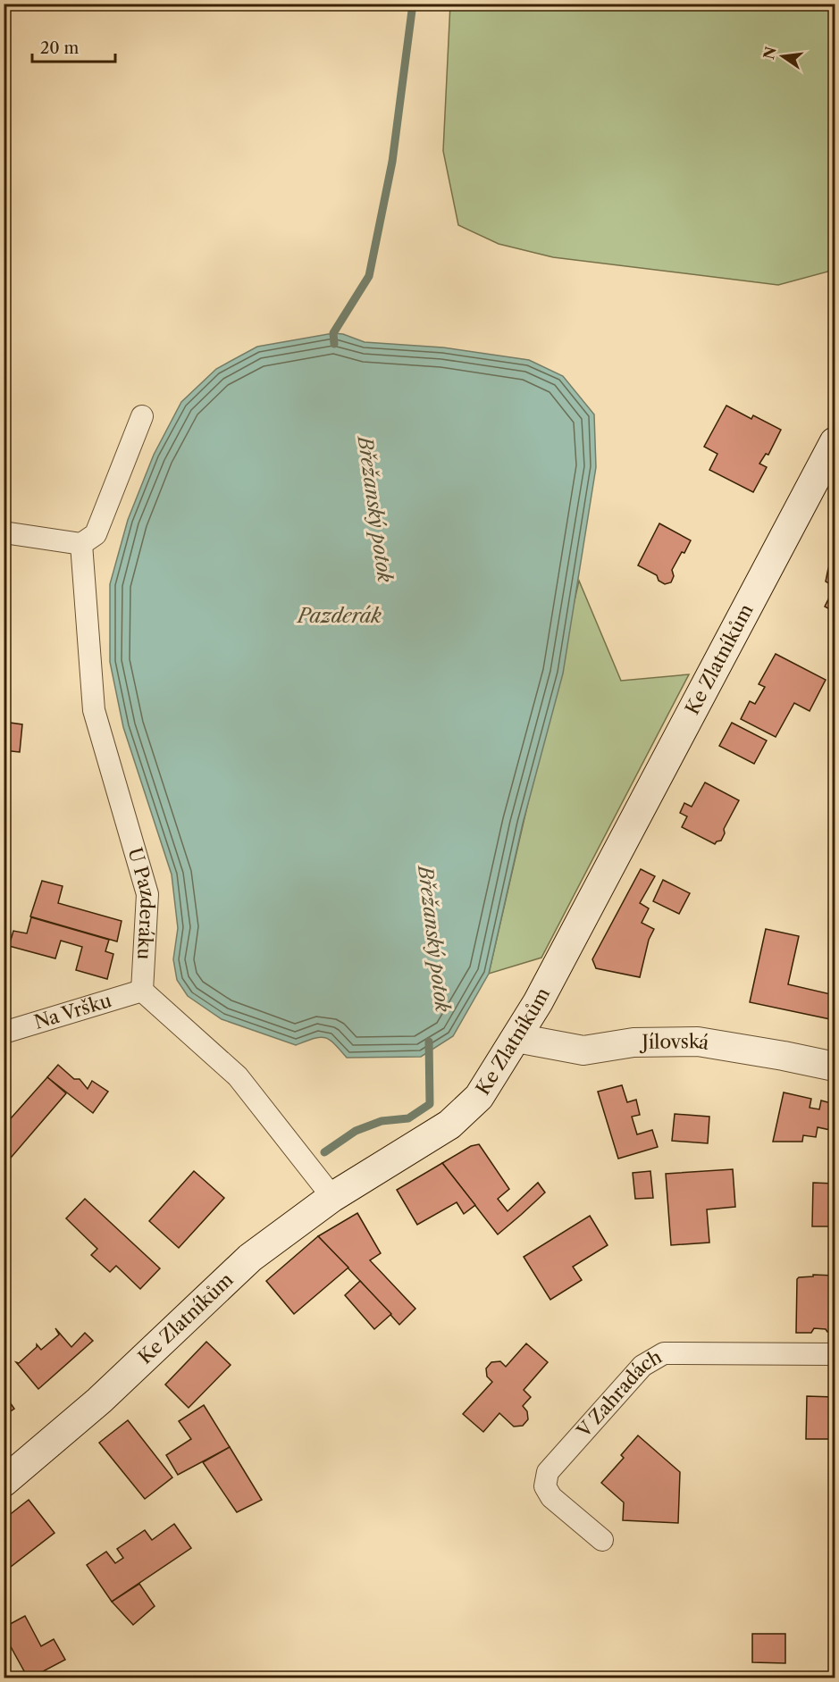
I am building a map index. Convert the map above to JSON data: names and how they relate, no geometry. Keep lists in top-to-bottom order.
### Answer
{
  "streets": {
    "main road": ["Ke Zlatníkům"],
    "street": [
      "U Pazderáku",
      "Na Vršku",
      "Jílovská",
      "V Zahradách"
    ]
  },
  "crossings": [
    ["Ke Zlatníkům", "Jílovská"],
    ["U Pazderáku", "Na Vršku"]
  ],
  "water": ["Břežanský potok", "Pazderák"],
  "scale_bar": "20 m",
  "north": "left"
}
